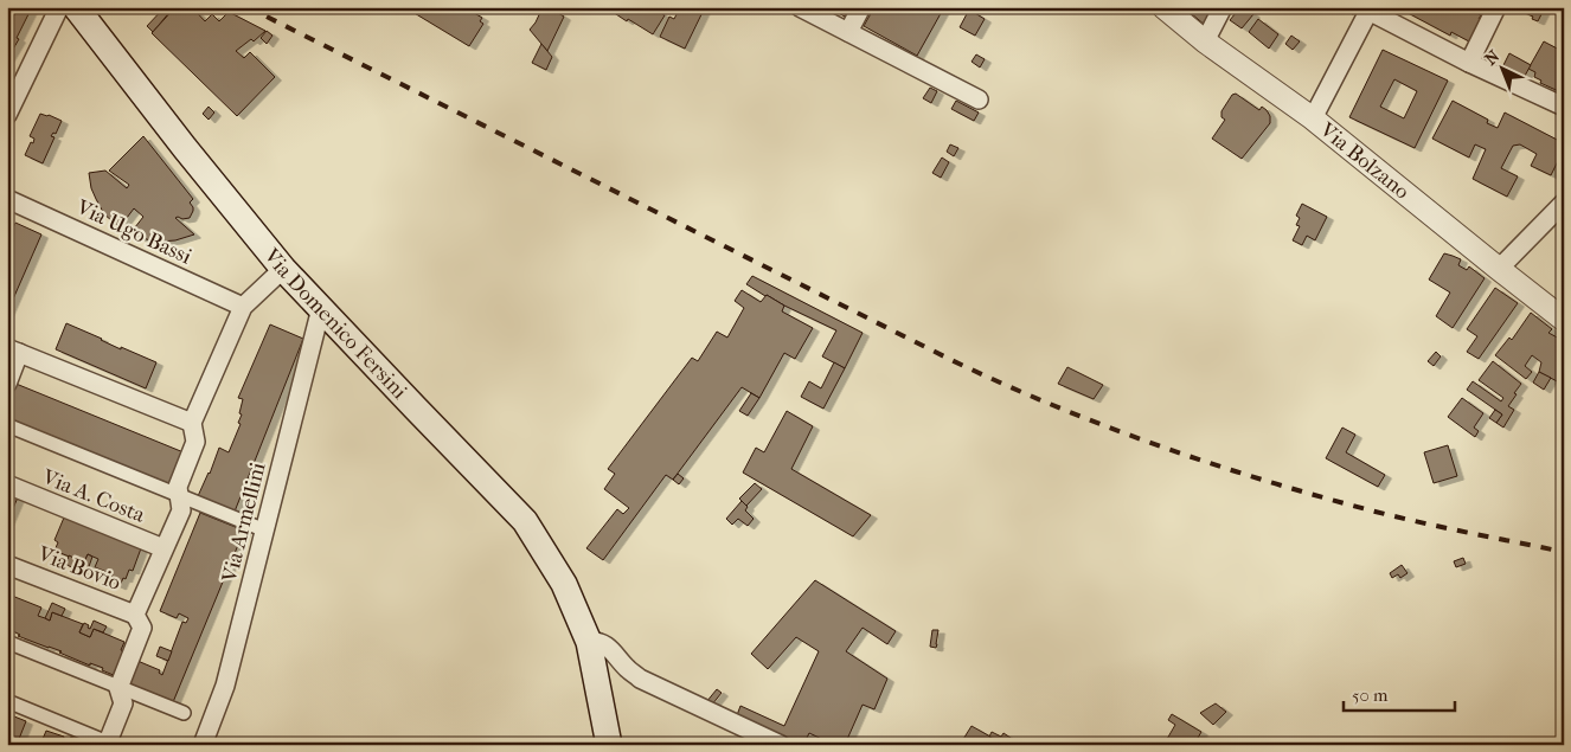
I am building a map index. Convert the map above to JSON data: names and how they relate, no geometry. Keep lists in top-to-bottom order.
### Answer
{
  "streets": {
    "main road": ["Via Domenico Fersini"],
    "street": [
      "Via Bolzano",
      "Via Ugo Bassi",
      "Via A. Costa",
      "Via Armellini",
      "Via Bovio"
    ]
  },
  "crossings": [
    ["Via Domenico Fersini", "Via Armellini"]
  ],
  "scale_bar": "50 m",
  "north": "top left"
}
